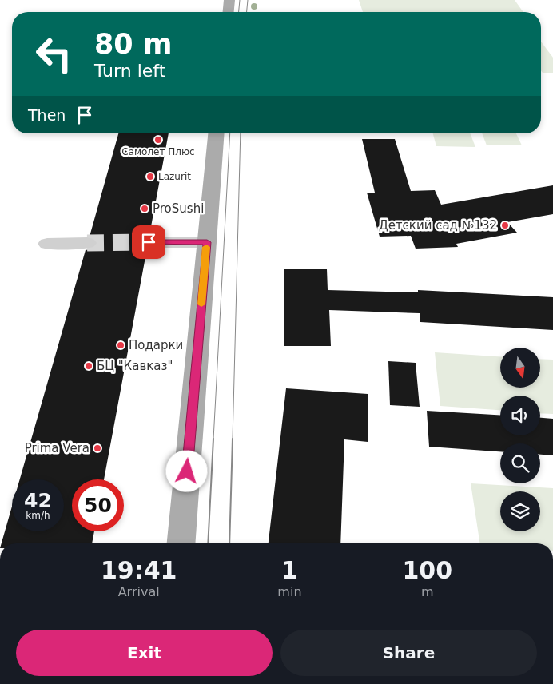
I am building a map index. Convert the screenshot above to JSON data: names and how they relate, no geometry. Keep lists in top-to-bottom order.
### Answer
{
  "places": [
    "Самолет Плюс",
    "Lazurit",
    "ProSushi",
    "Детский сад №132",
    "Подарки",
    "БЦ \"Кавказ\"",
    "Prima Vera"
  ],
  "north": "bottom",
  "page": {
    "turn": ["80 m", "Turn left"],
    "then": "Then",
    "speed": "42 km/h",
    "limit": "50",
    "eta": [
      "19:41",
      "Arrival",
      "1",
      "min",
      "100",
      "m"
    ],
    "buttons": ["Exit", "Share"]
  }
}
